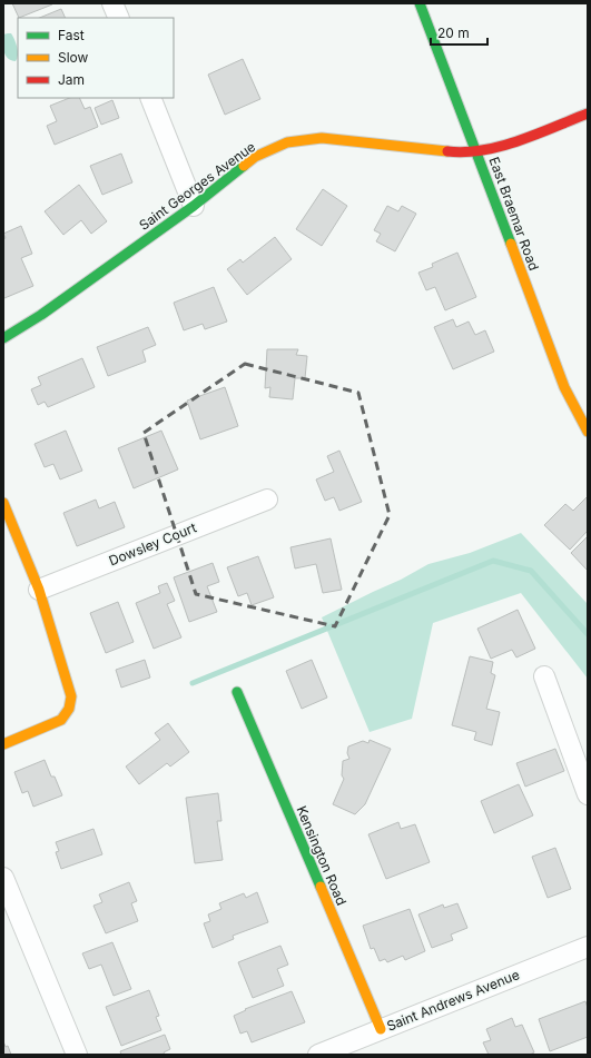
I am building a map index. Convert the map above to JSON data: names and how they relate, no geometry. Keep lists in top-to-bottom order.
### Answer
{
  "streets": {
    "street": [
      "Saint Georges Avenue",
      "East Braemar Road",
      "Dowsley Court",
      "Kensington Road",
      "Saint Andrews Avenue"
    ]
  },
  "crossings": [
    ["Saint Georges Avenue", "East Braemar Road"],
    ["Kensington Road", "Saint Andrews Avenue"]
  ],
  "legend": ["Fast", "Slow", "Jam"],
  "scale_bar": "20 m"
}
